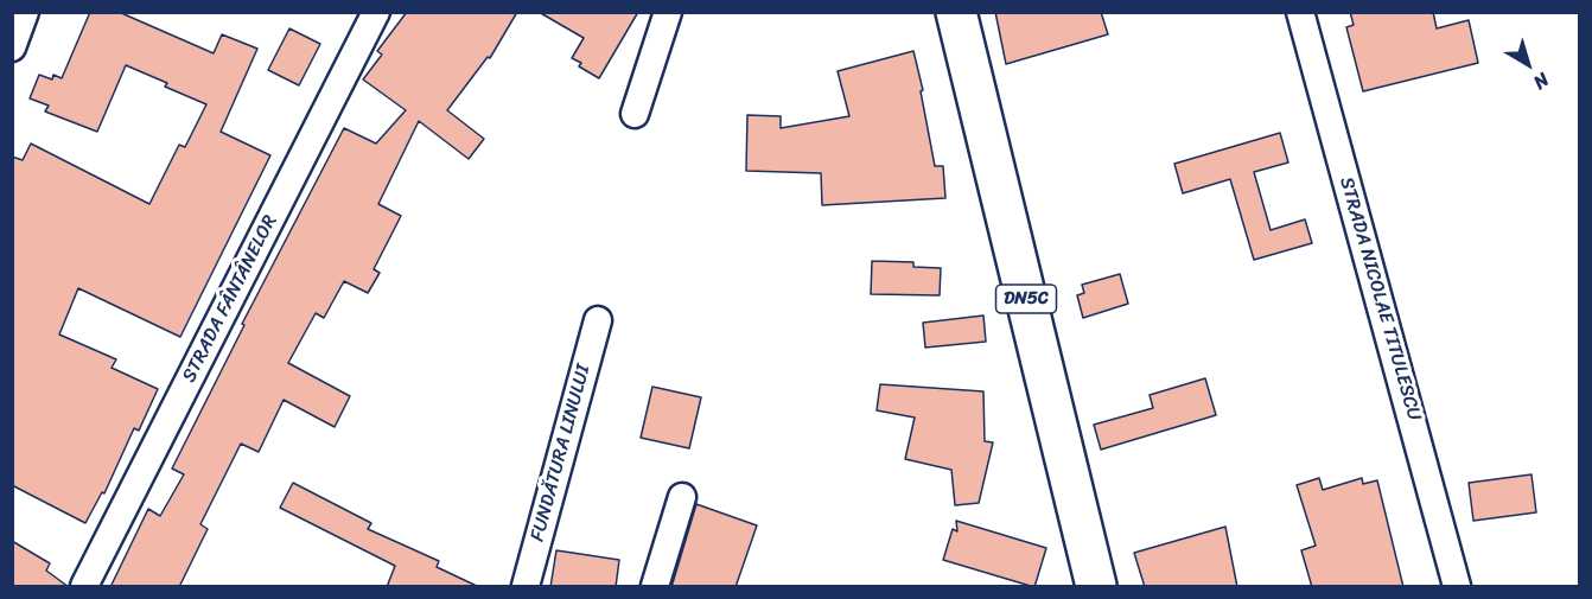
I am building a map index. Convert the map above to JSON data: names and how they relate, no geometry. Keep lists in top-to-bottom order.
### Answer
{
  "streets": {
    "main road": ["DN5C"],
    "street": ["STRADA FÂNTÂNELOR", "STRADA NICOLAE TITULESCU", "FUNDĂTURA LINULUI"]
  },
  "north": "bottom right"
}
